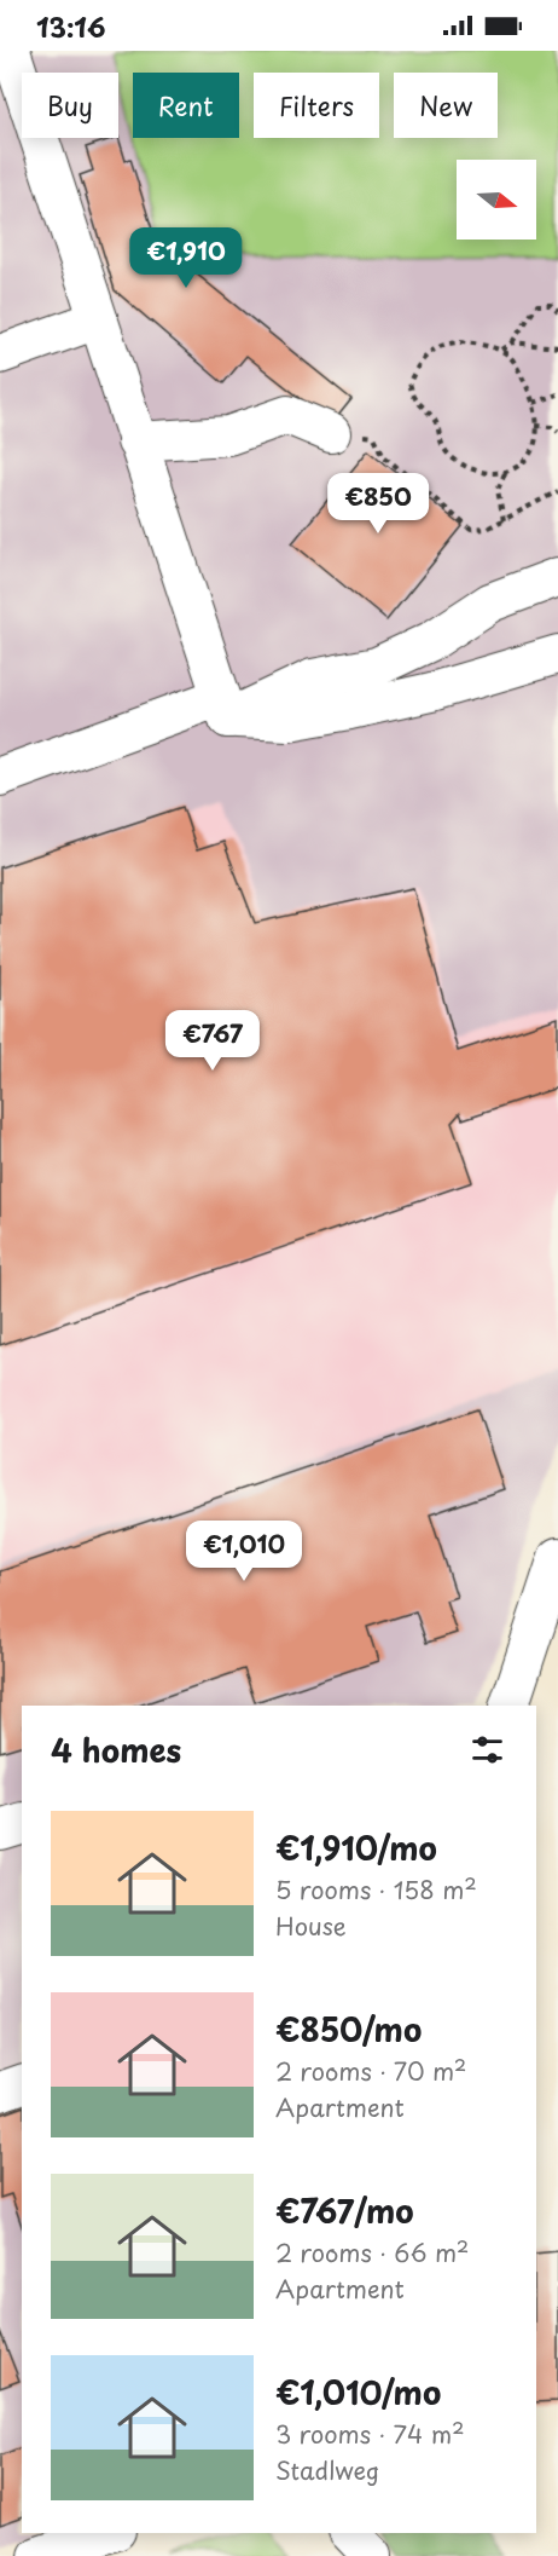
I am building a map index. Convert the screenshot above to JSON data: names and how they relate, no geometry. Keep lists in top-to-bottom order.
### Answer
{
  "north": "right",
  "page": {
    "status": "13:16",
    "chip": [
      "Buy",
      "Rent",
      "Filters",
      "New"
    ],
    "price": [
      "€1,910",
      "€850",
      "€767",
      "€1,010"
    ],
    "heading": "4 homes",
    "list": [
      {
        "name": "€1,910/mo",
        "note": "5 rooms · 158 m² · House"
      },
      {
        "name": "€850/mo",
        "note": "2 rooms · 70 m² · Apartment"
      },
      {
        "name": "€767/mo",
        "note": "2 rooms · 66 m² · Apartment"
      },
      {
        "name": "€1,010/mo",
        "note": "3 rooms · 74 m² · Stadlweg"
      }
    ]
  }
}
